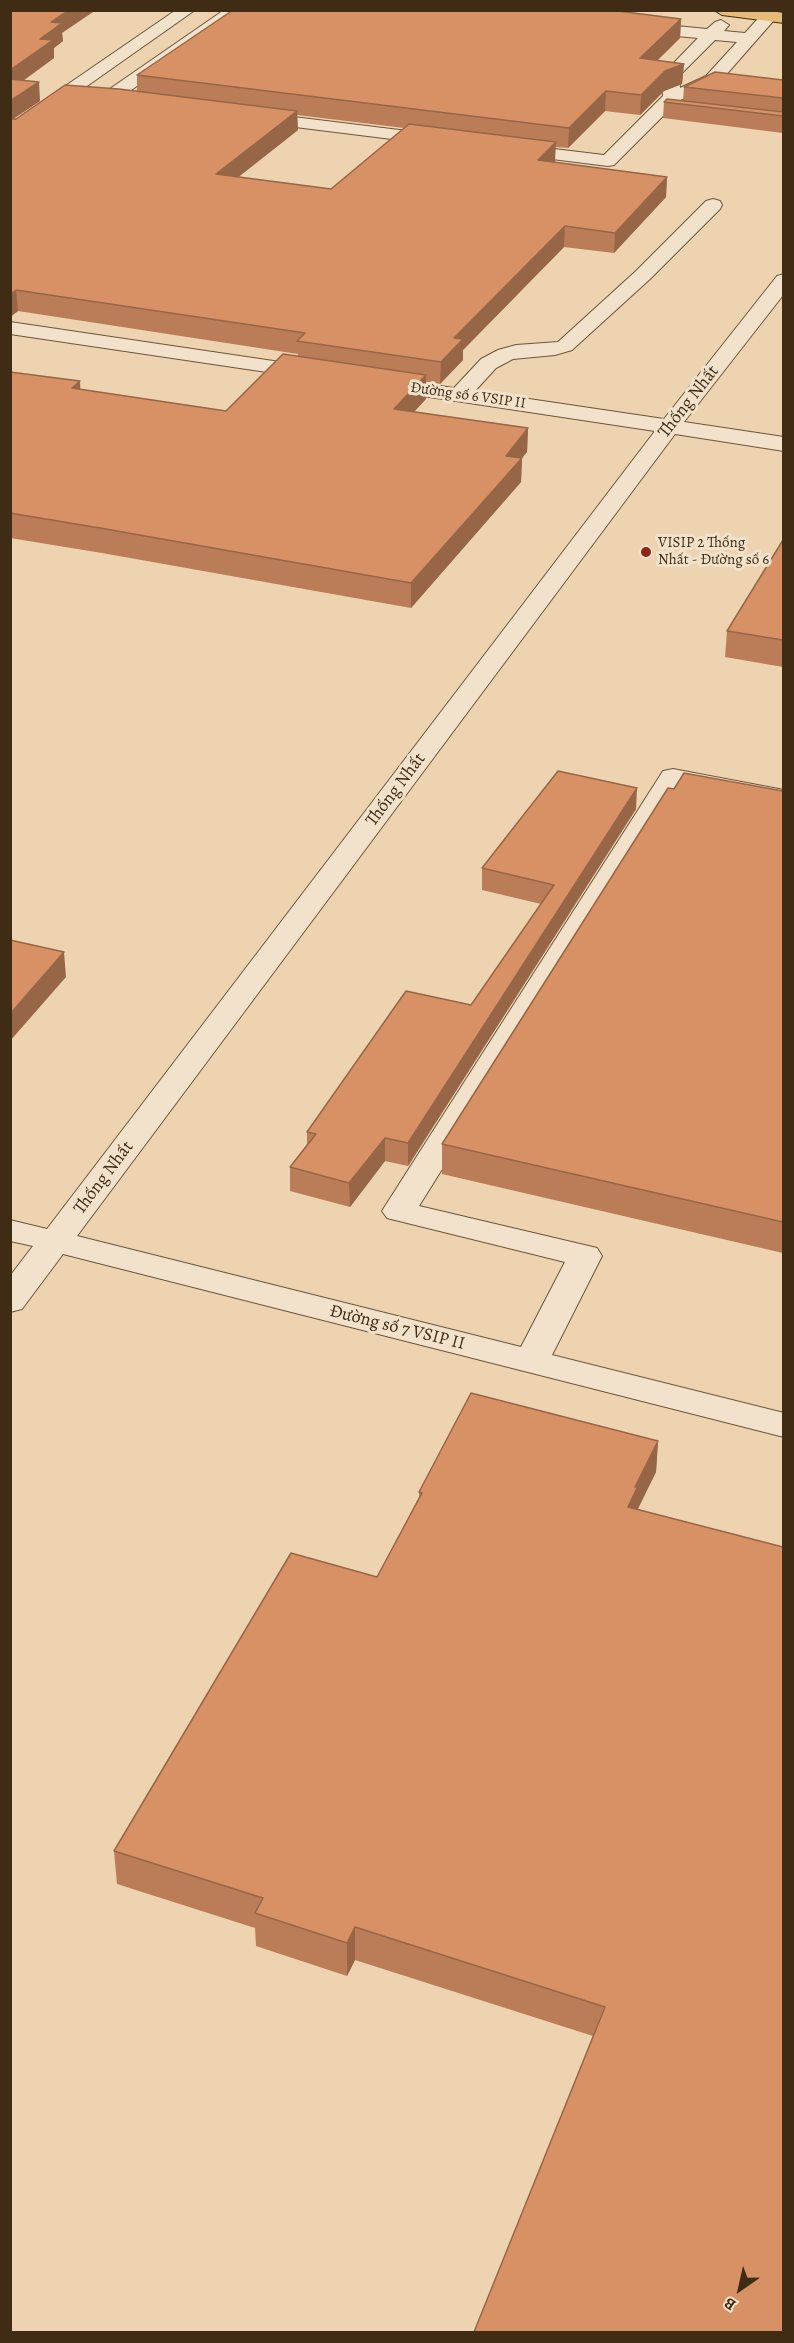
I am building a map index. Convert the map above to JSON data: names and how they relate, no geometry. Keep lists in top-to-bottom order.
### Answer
{
  "streets": {
    "street": ["Đường số 6 VSIP II", "Thống Nhất", "Đường số 7 VSIP II"]
  },
  "crossings": [
    ["Đường số 6 VSIP II", "Thống Nhất"],
    ["Thống Nhất", "Đường số 7 VSIP II"]
  ],
  "places": ["VISIP 2 Thống Nhất - Đường số 6"],
  "north": "bottom left"
}
